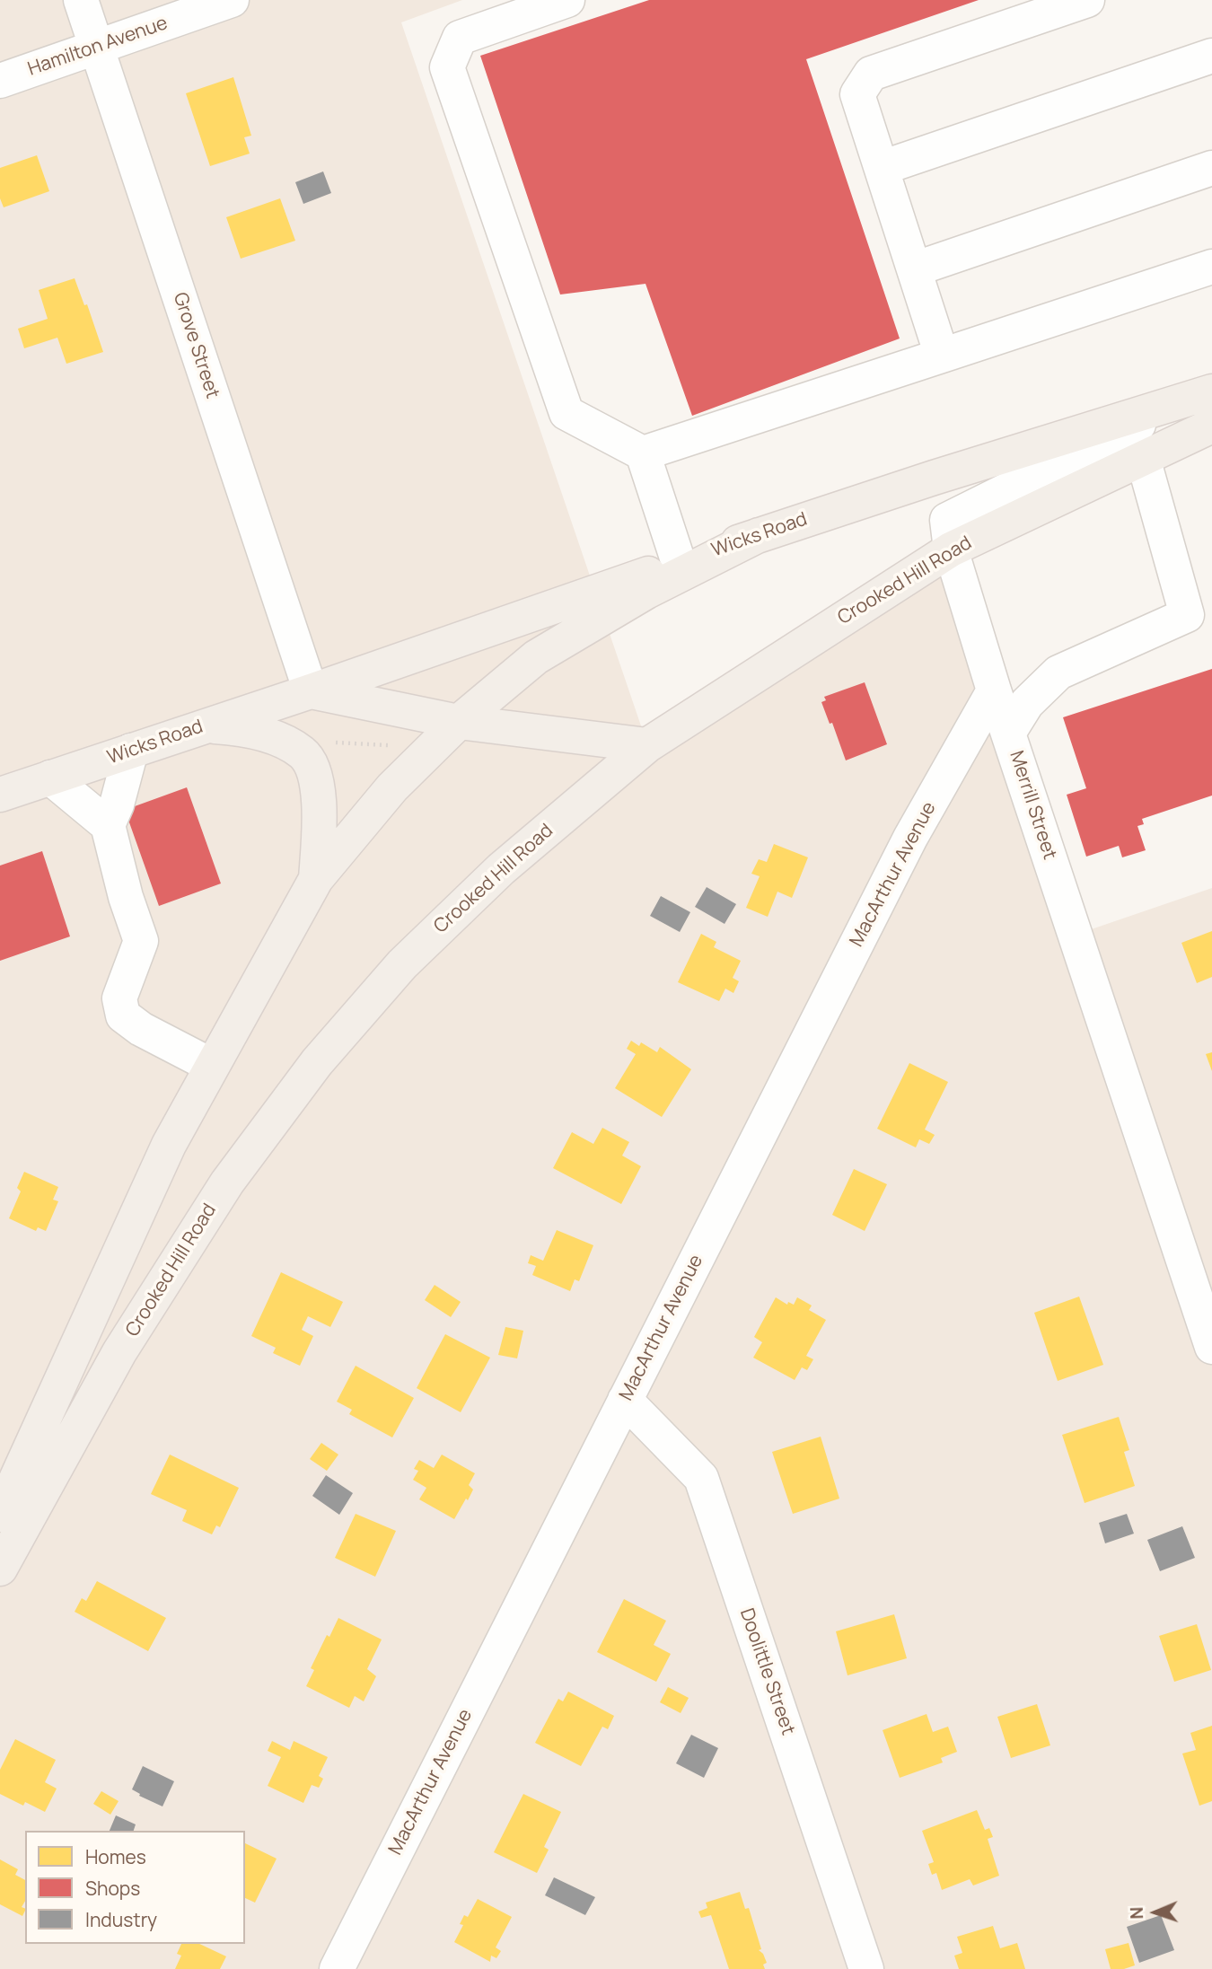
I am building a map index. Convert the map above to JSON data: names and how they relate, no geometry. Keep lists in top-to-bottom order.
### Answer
{
  "streets": {
    "main road": ["Wicks Road", "Crooked Hill Road"],
    "street": [
      "Hamilton Avenue",
      "Grove Street",
      "Merrill Street",
      "MacArthur Avenue",
      "Doolittle Street"
    ]
  },
  "crossings": [
    ["Hamilton Avenue", "Grove Street"],
    ["Grove Street", "Wicks Road"],
    ["Wicks Road", "Crooked Hill Road"],
    ["Wicks Road", "Merrill Street"],
    ["Crooked Hill Road", "Merrill Street"],
    ["Merrill Street", "MacArthur Avenue"],
    ["MacArthur Avenue", "Doolittle Street"]
  ],
  "legend": ["Homes", "Shops", "Industry"],
  "north": "left"
}
